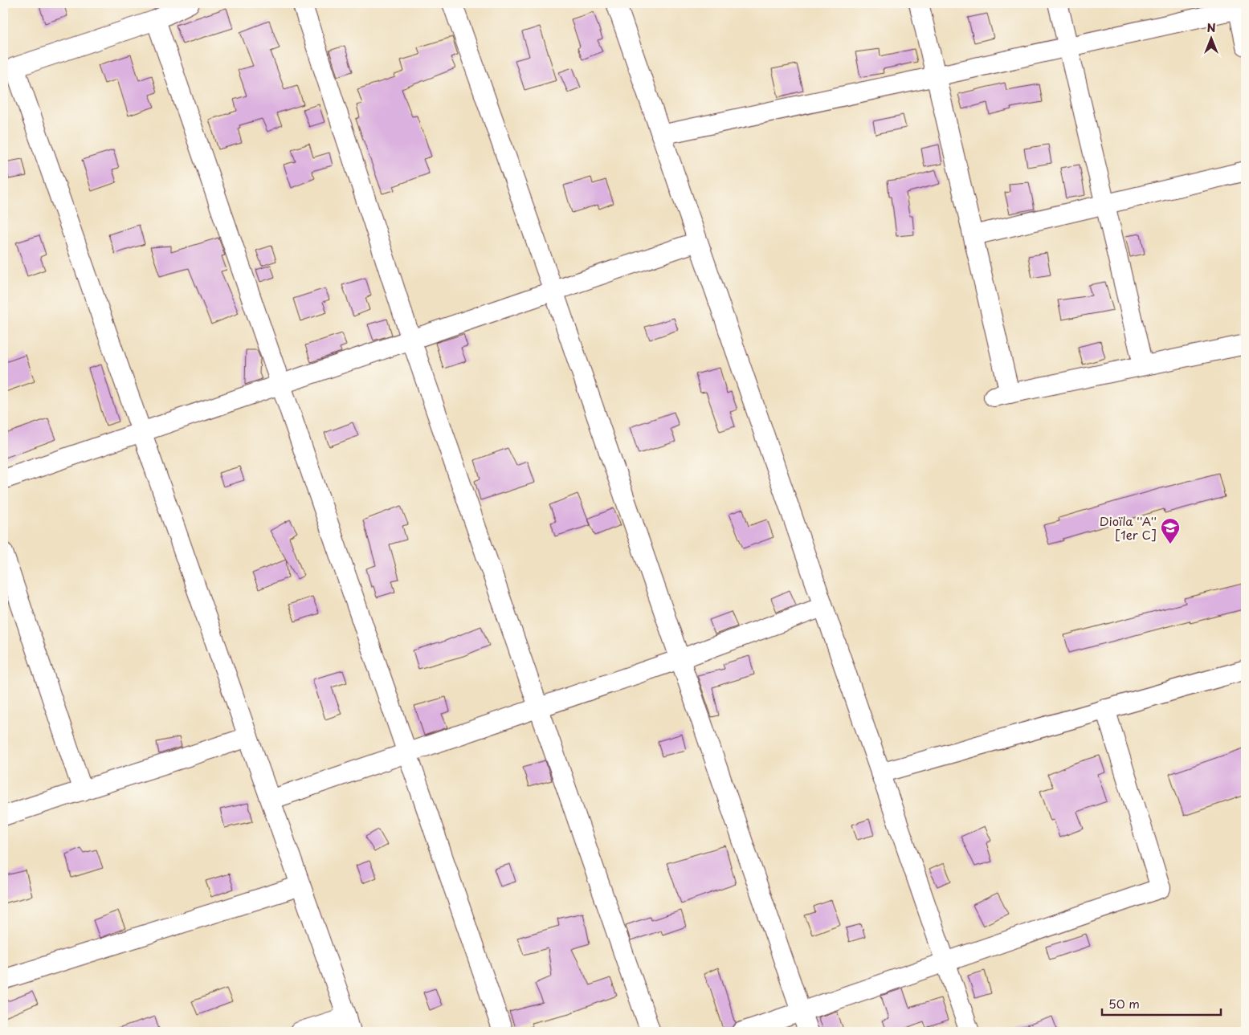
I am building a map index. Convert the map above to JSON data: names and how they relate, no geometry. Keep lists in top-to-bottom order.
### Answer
{
  "places": {
    "school or university": ["Dioïla ''A'' [1er C]"]
  },
  "scale_bar": "50 m",
  "north": "top"
}
